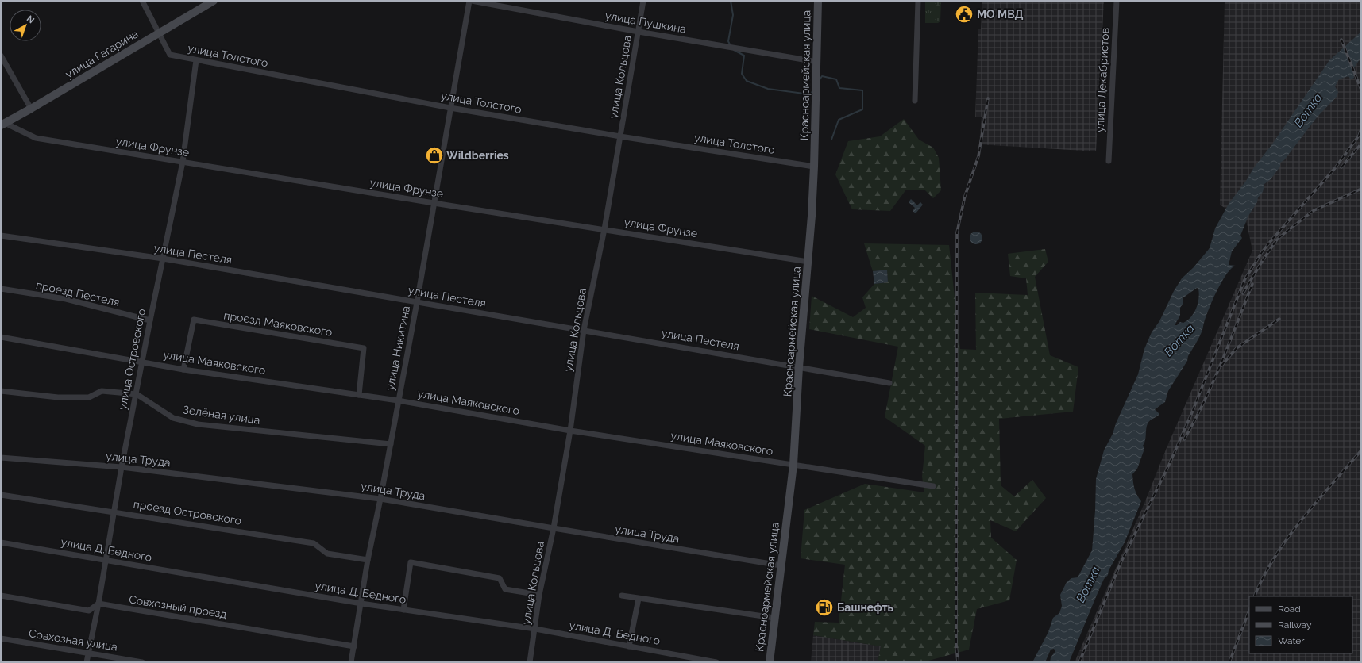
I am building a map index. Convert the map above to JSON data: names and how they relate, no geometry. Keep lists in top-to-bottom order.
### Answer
{
  "streets": {
    "main road": ["улица Гагарина", "Красноармейская улица"],
    "street": [
      "улица Пушкина",
      "улица Толстого",
      "улица Кольцова",
      "улица Декабристов",
      "улица Фрунзе",
      "улица Пестеля",
      "проезд Пестеля",
      "проезд Маяковского",
      "улица Никитина",
      "улица Островского",
      "улица Маяковского",
      "Зелёная улица",
      "улица Труда",
      "проезд Островского",
      "улица Д. Бедного",
      "Совхозный проезд",
      "Совхозная улица"
    ]
  },
  "crossings": [
    ["улица Пушкина", "Красноармейская улица"],
    ["улица Пушкина", "улица Кольцова"],
    ["улица Пушкина", "улица Никитина"],
    ["улица Гагарина", "улица Толстого"],
    ["улица Гагарина", "улица Фрунзе"],
    ["улица Толстого", "Красноармейская улица"],
    ["улица Толстого", "улица Кольцова"],
    ["улица Толстого", "улица Никитина"],
    ["улица Толстого", "улица Островского"],
    ["Красноармейская улица", "улица Фрунзе"],
    ["Красноармейская улица", "улица Пестеля"],
    ["Красноармейская улица", "улица Маяковского"],
    ["Красноармейская улица", "улица Труда"],
    ["улица Кольцова", "улица Фрунзе"],
    ["улица Кольцова", "улица Пестеля"],
    ["улица Кольцова", "улица Маяковского"],
    ["улица Кольцова", "улица Труда"],
    ["улица Кольцова", "улица Д. Бедного"],
    ["улица Фрунзе", "улица Никитина"],
    ["улица Фрунзе", "улица Островского"],
    ["улица Пестеля", "улица Никитина"],
    ["улица Пестеля", "улица Островского"],
    ["проезд Пестеля", "улица Островского"],
    ["проезд Маяковского", "улица Маяковского"],
    ["улица Никитина", "улица Маяковского"],
    ["улица Никитина", "Зелёная улица"],
    ["улица Никитина", "улица Труда"],
    ["улица Никитина", "проезд Островского"],
    ["улица Никитина", "улица Д. Бедного"],
    ["улица Никитина", "Совхозный проезд"],
    ["улица Островского", "улица Маяковского"],
    ["улица Островского", "Зелёная улица"],
    ["улица Островского", "улица Труда"],
    ["улица Островского", "проезд Островского"],
    ["улица Островского", "улица Д. Бедного"],
    ["улица Островского", "Совхозный проезд"],
    ["улица Островского", "Совхозная улица"]
  ],
  "water": ["Вотка"],
  "places": {
    "public building": ["МО МВД"],
    "shop": ["Wildberries"],
    "fuel station": ["Башнефть"]
  },
  "legend": ["Road", "Railway", "Water"],
  "north": "top right"
}
